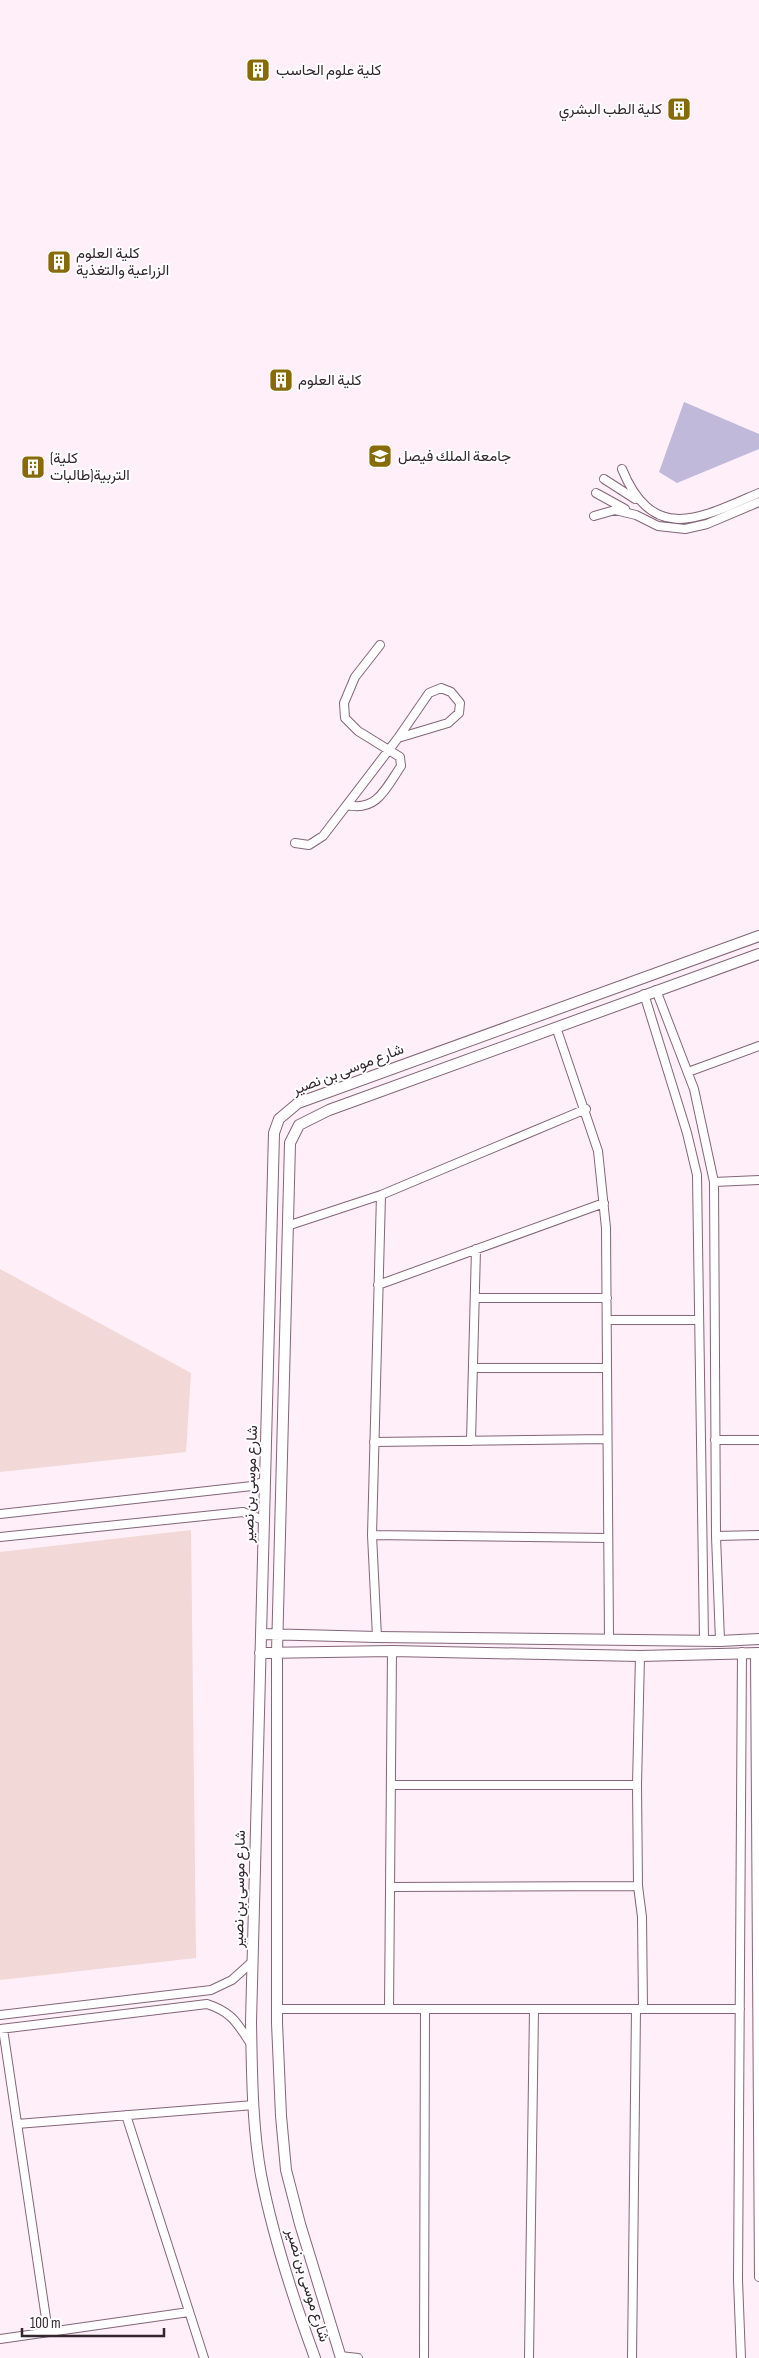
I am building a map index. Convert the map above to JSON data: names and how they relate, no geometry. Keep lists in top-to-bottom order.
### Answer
{
  "streets": {
    "street": ["شارع موسى بن نصير"]
  },
  "places": {
    "building": [
      "كلية علوم الحاسب",
      "كلية الطب البشري",
      "كلية العلوم الزراعية والتغذية",
      "كلية العلوم",
      "(كلية التربية(طالبات"
    ],
    "school or university": ["جامعة الملك فيصل"]
  },
  "scale_bar": "100 m"
}
